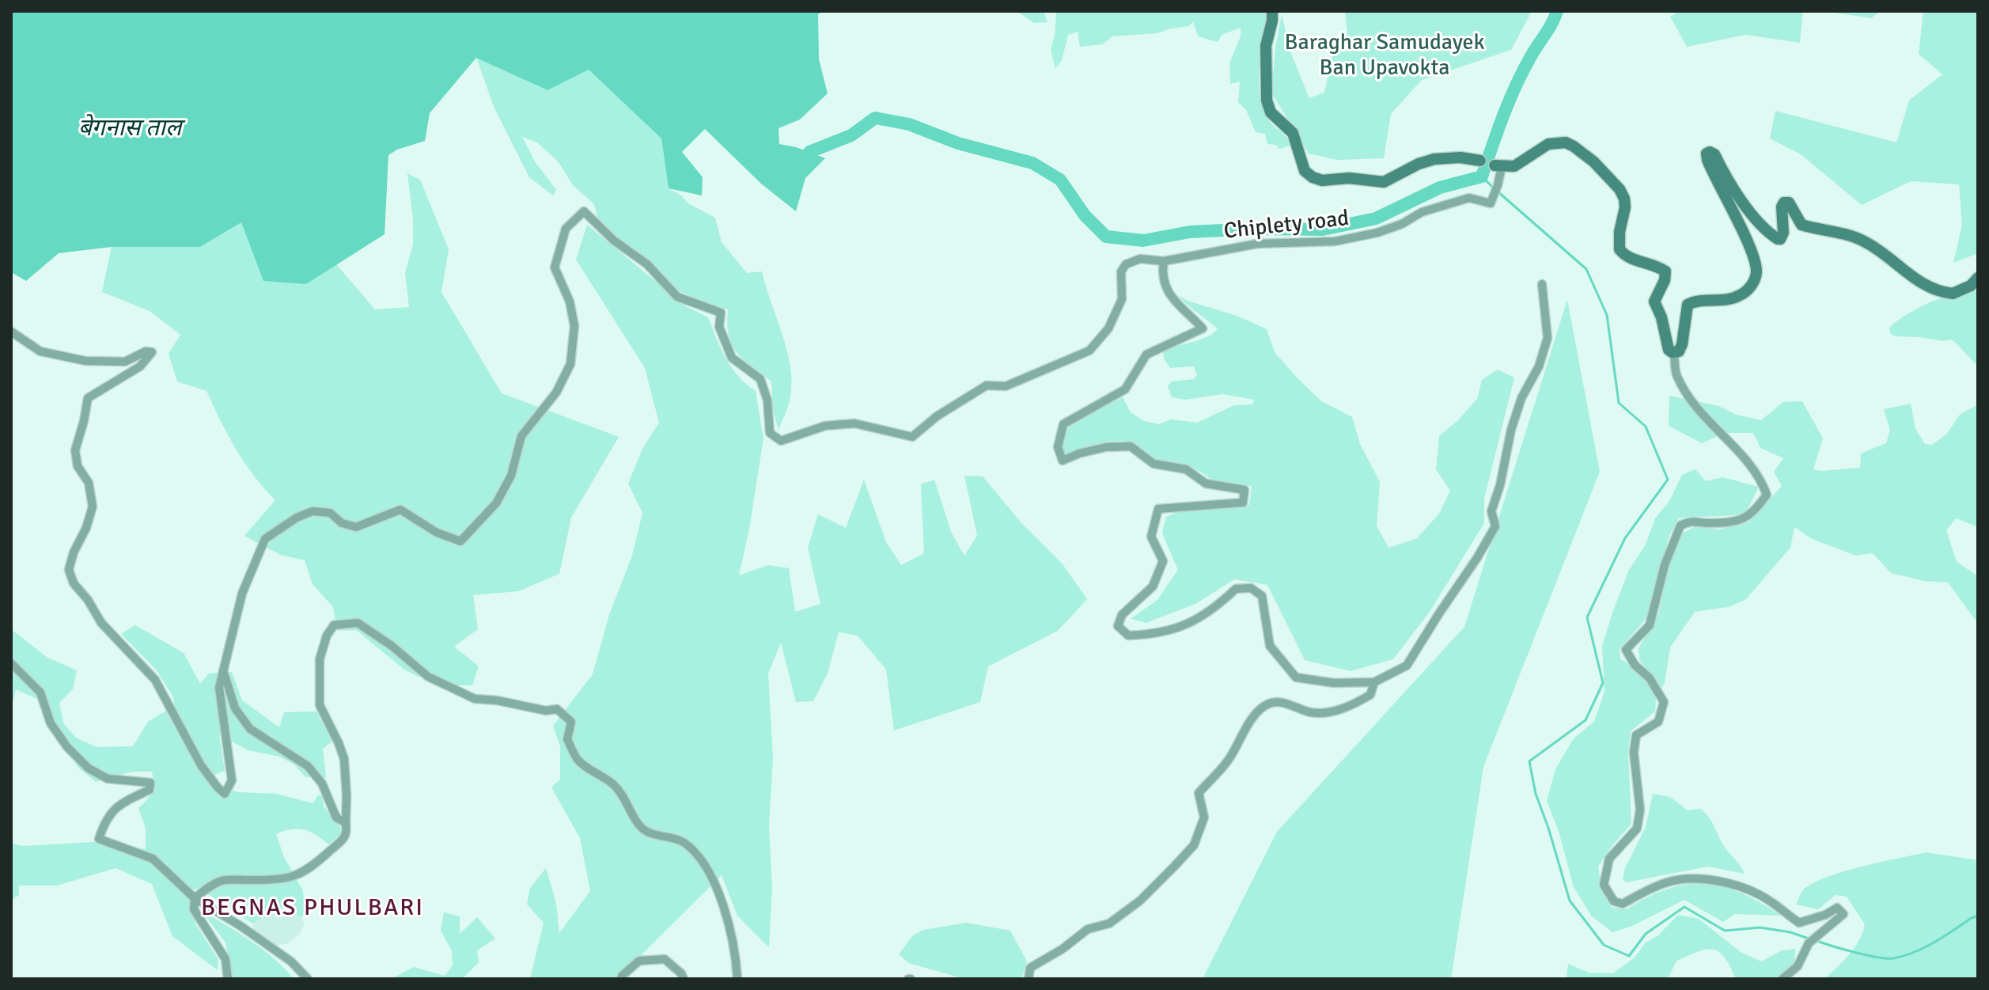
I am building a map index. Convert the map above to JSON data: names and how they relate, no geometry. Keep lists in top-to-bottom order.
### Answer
{
  "streets": {
    "street": ["Chiplety road"]
  },
  "districts": ["BEGNAS PHULBARI"],
  "water": ["बेगनास ताल"],
  "parks": ["Baraghar Samudayek Ban Upavokta"]
}
